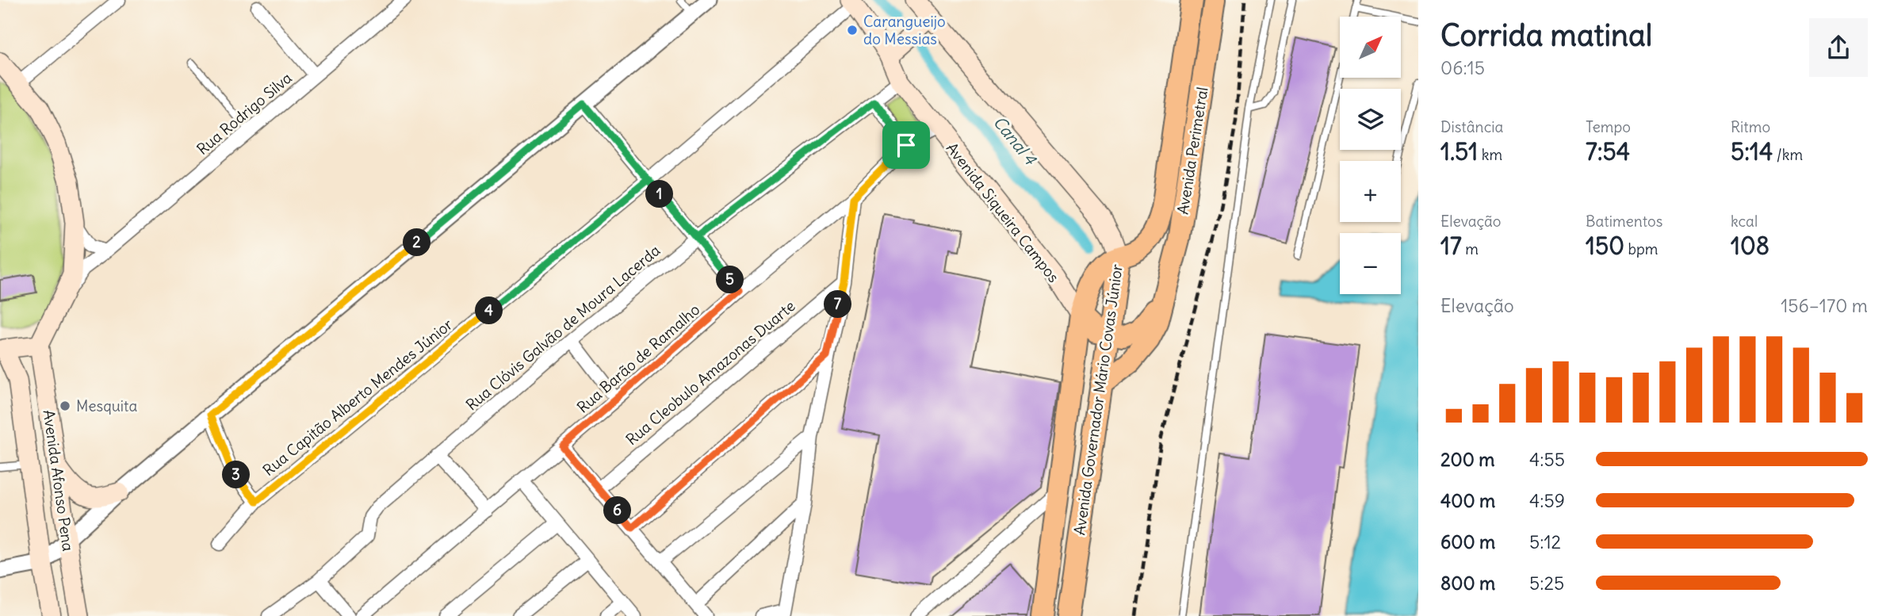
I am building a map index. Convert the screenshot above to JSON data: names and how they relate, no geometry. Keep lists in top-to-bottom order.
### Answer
{
  "streets": {
    "main road": [
      "Avenida Perimetral",
      "Avenida Siqueira Campos",
      "Avenida Governador Mário Covas Júnior",
      "Avenida Afonso Pena"
    ],
    "street": [
      "Rua Rodrigo Silva",
      "Rua Clóvis Galvão de Moura Lacerda",
      "Rua Barão de Ramalho",
      "Rua Cleobulo Amazonas Duarte",
      "Rua Capitão Alberto Mendes Júnior"
    ]
  },
  "crossings": [
    ["Avenida Perimetral", "Avenida Governador Mário Covas Júnior"],
    ["Avenida Siqueira Campos", "Rua Clóvis Galvão de Moura Lacerda"],
    ["Avenida Siqueira Campos", "Rua Barão de Ramalho"],
    ["Avenida Siqueira Campos", "Rua Capitão Alberto Mendes Júnior"],
    ["Avenida Siqueira Campos", "Avenida Governador Mário Covas Júnior"]
  ],
  "water": ["Canal 4"],
  "places": ["Carangueijo do Messias", "Mesquita"],
  "north": "top right",
  "page": {
    "heading": ["Corrida matinal", "06:15"],
    "map_buttons": ["+", "−"],
    "stats": [
      ["Distância", "1.51 km"],
      ["Tempo", "7:54"],
      ["Ritmo", "5:14 /km"],
      ["Elevação", "17 m"],
      ["Batimentos", "150 bpm"],
      ["kcal", "108"]
    ],
    "pins": [
      "1",
      "2",
      "5",
      "7",
      "4",
      "3",
      "6"
    ],
    "chart": ["Elevação", "156–170 m"],
    "list": [
      {
        "name": "200 m",
        "note": "4:55"
      },
      {
        "name": "400 m",
        "note": "4:59"
      },
      {
        "name": "600 m",
        "note": "5:12"
      },
      {
        "name": "800 m",
        "note": "5:25"
      }
    ]
  }
}
